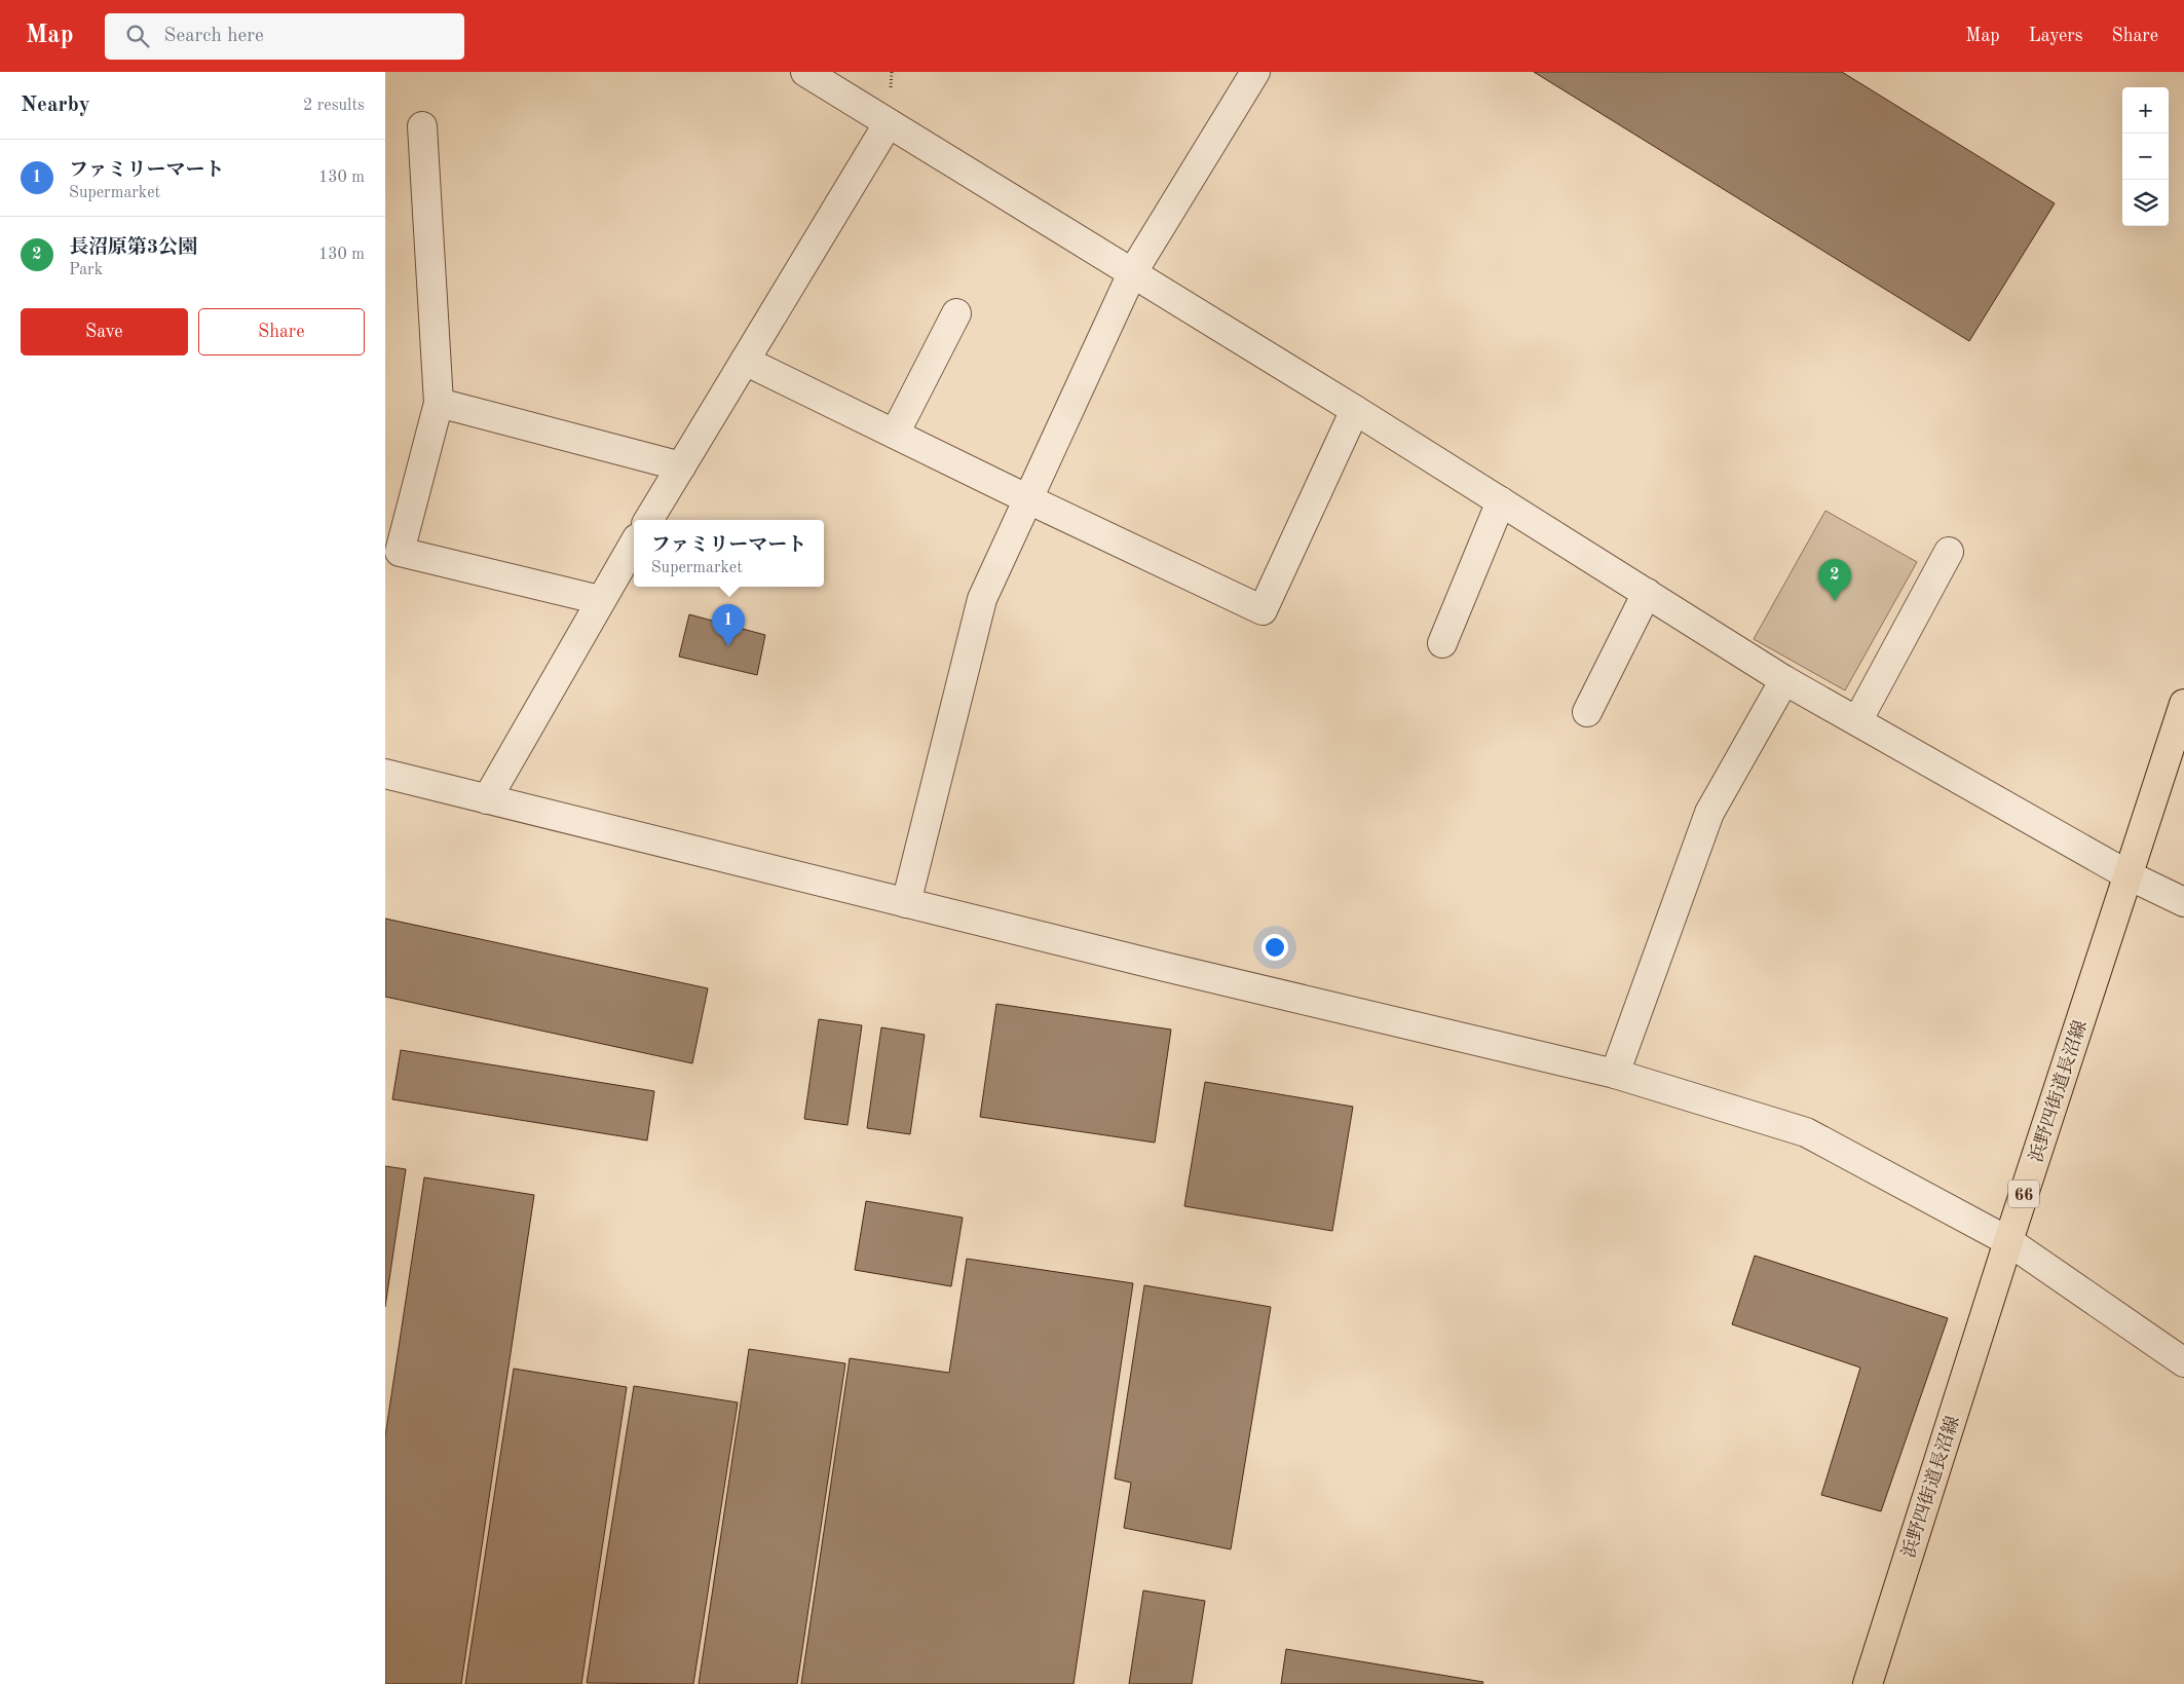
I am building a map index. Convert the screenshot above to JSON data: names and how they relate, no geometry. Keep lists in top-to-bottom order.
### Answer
{
  "streets": {
    "main road": ["浜野四街道長沼線", "66"]
  },
  "page": {
    "header": "Map",
    "search": "Search here",
    "nav": ["Map", "Layers", "Share"],
    "heading": ["Nearby", "2 results"],
    "map_buttons": ["+", "−"],
    "list": [
      {
        "mark": "1",
        "name": "ファミリーマート",
        "note": "Supermarket",
        "value": "130 m"
      },
      {
        "mark": "2",
        "name": "長沼原第3公園",
        "note": "Park",
        "value": "130 m"
      }
    ],
    "buttons": ["Save", "Share"],
    "popup": ["ファミリーマート", "Supermarket"],
    "pins": ["2", "1"]
  }
}
